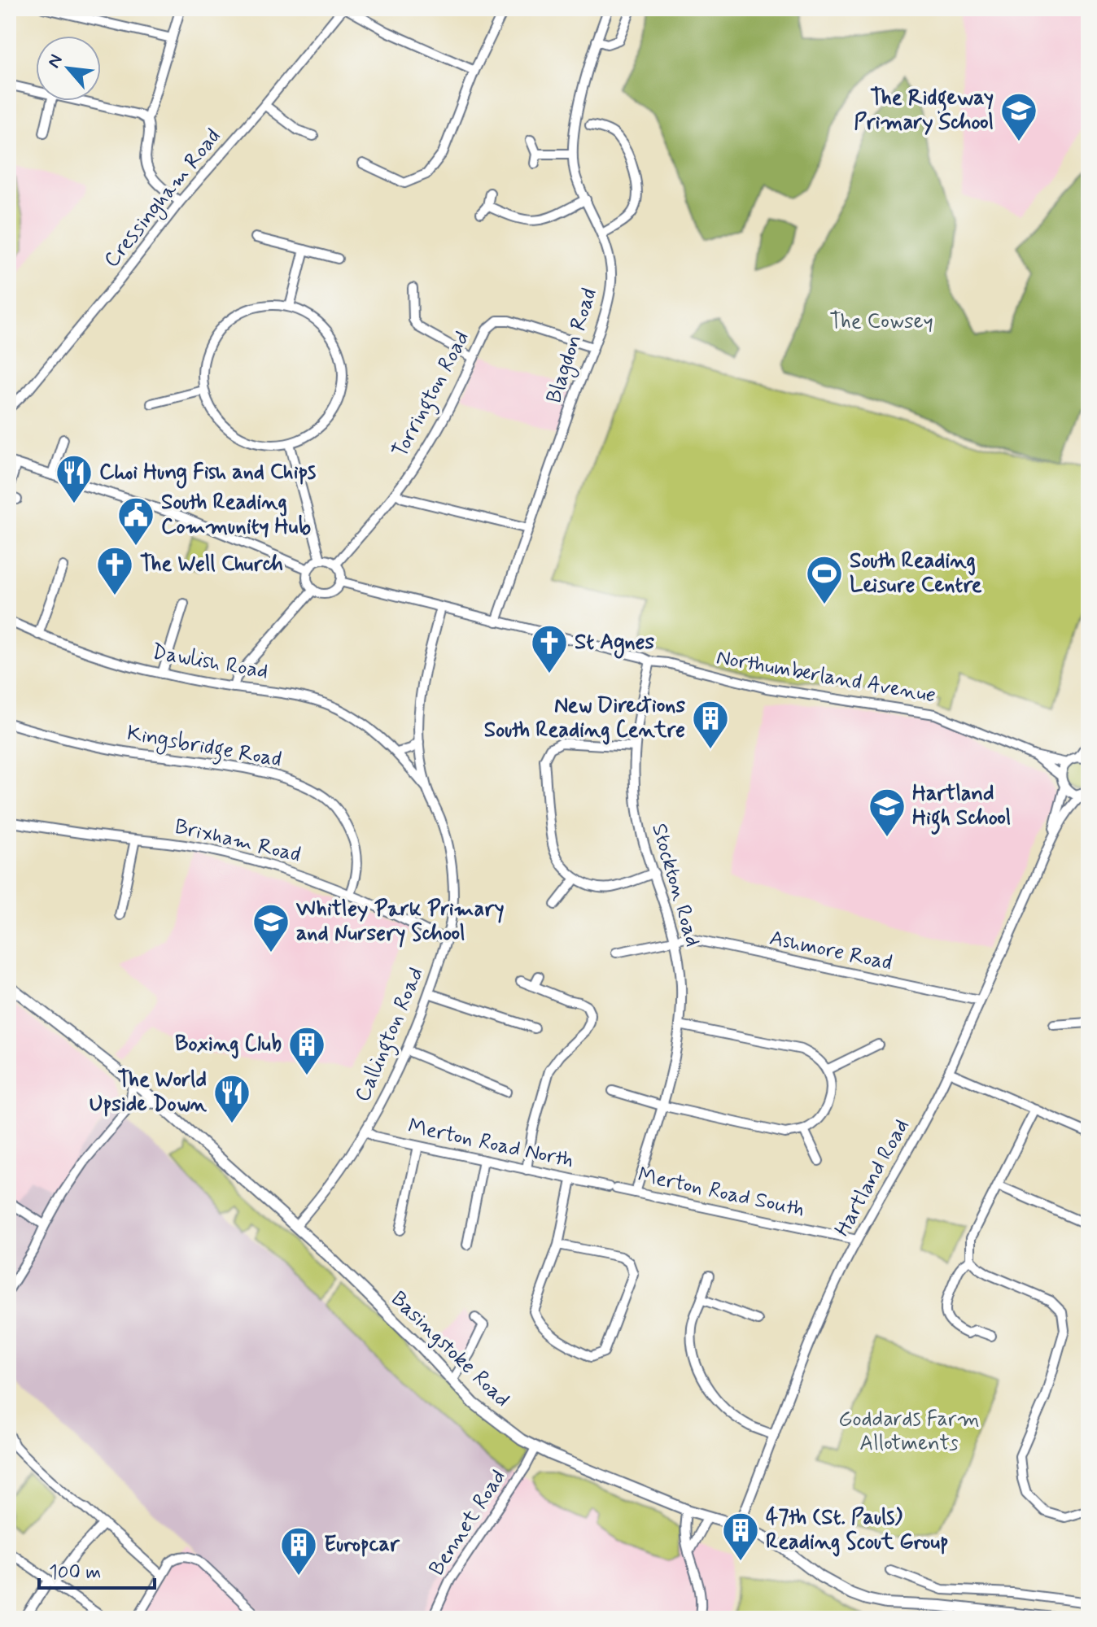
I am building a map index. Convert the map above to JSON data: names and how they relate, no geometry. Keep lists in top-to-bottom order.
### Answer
{
  "streets": {
    "main road": ["Basingstoke Road"],
    "street": [
      "Cressingham Road",
      "Blagdon Road",
      "Torrington Road",
      "Dawlish Road",
      "Northumberland Avenue",
      "Kingsbridge Road",
      "Brixham Road",
      "Stockton Road",
      "Ashmore Road",
      "Callington Road",
      "Merton Road North",
      "Hartland Road",
      "Merton Road South",
      "Bennet Road"
    ]
  },
  "crossings": [
    ["Blagdon Road", "Torrington Road"],
    ["Blagdon Road", "Northumberland Avenue"],
    ["Torrington Road", "Northumberland Avenue"],
    ["Dawlish Road", "Callington Road"],
    ["Northumberland Avenue", "Stockton Road"],
    ["Northumberland Avenue", "Callington Road"],
    ["Kingsbridge Road", "Brixham Road"],
    ["Brixham Road", "Callington Road"],
    ["Stockton Road", "Ashmore Road"],
    ["Stockton Road", "Merton Road South"],
    ["Ashmore Road", "Hartland Road"],
    ["Callington Road", "Merton Road North"],
    ["Callington Road", "Basingstoke Road"],
    ["Merton Road North", "Merton Road South"],
    ["Hartland Road", "Merton Road South"],
    ["Hartland Road", "Basingstoke Road"],
    ["Basingstoke Road", "Bennet Road"]
  ],
  "parks": ["The Cowsey", "Goddards Farm Allotments"],
  "places": {
    "school or university": ["The Ridgeway Primary School", "Hartland High School", "Whitley Park Primary and Nursery School"],
    "restaurant": ["Choi Hung Fish and Chips", "The World Upside Down"],
    "public building": ["South Reading Community Hub"],
    "church": ["The Well Church", "St Agnes"],
    "sports": ["South Reading Leisure Centre"],
    "building": [
      "New Directions South Reading Centre",
      "Boxing Club",
      "47th (St. Pauls) Reading Scout Group",
      "Europcar"
    ]
  },
  "scale_bar": "100 m",
  "north": "top left"
}
